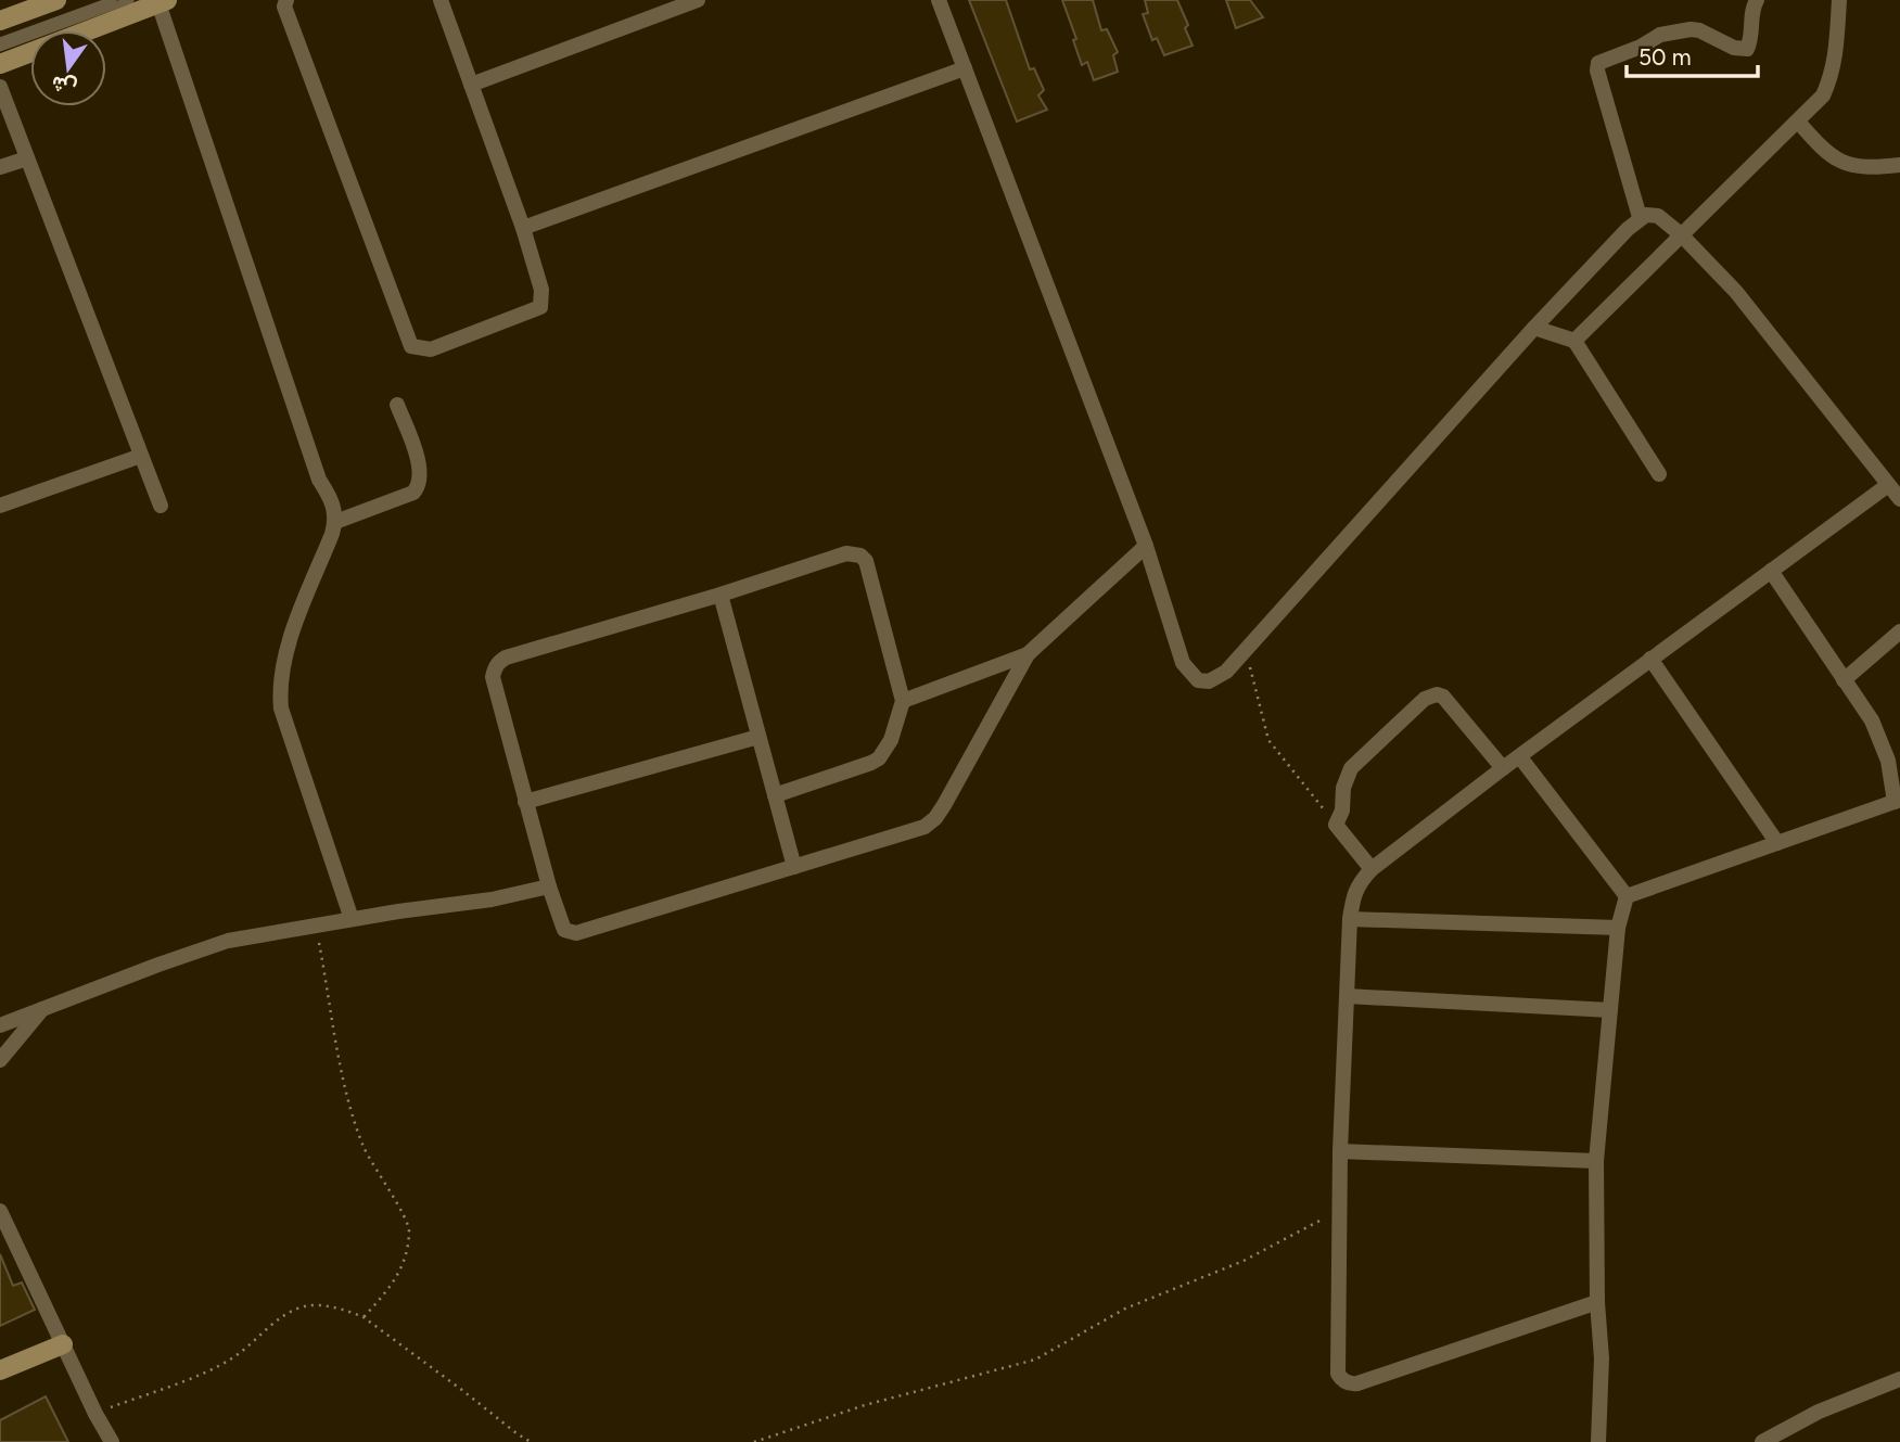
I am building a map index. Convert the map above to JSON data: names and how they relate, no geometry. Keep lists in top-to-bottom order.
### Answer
{
  "scale_bar": "50 m",
  "north": "bottom"
}
